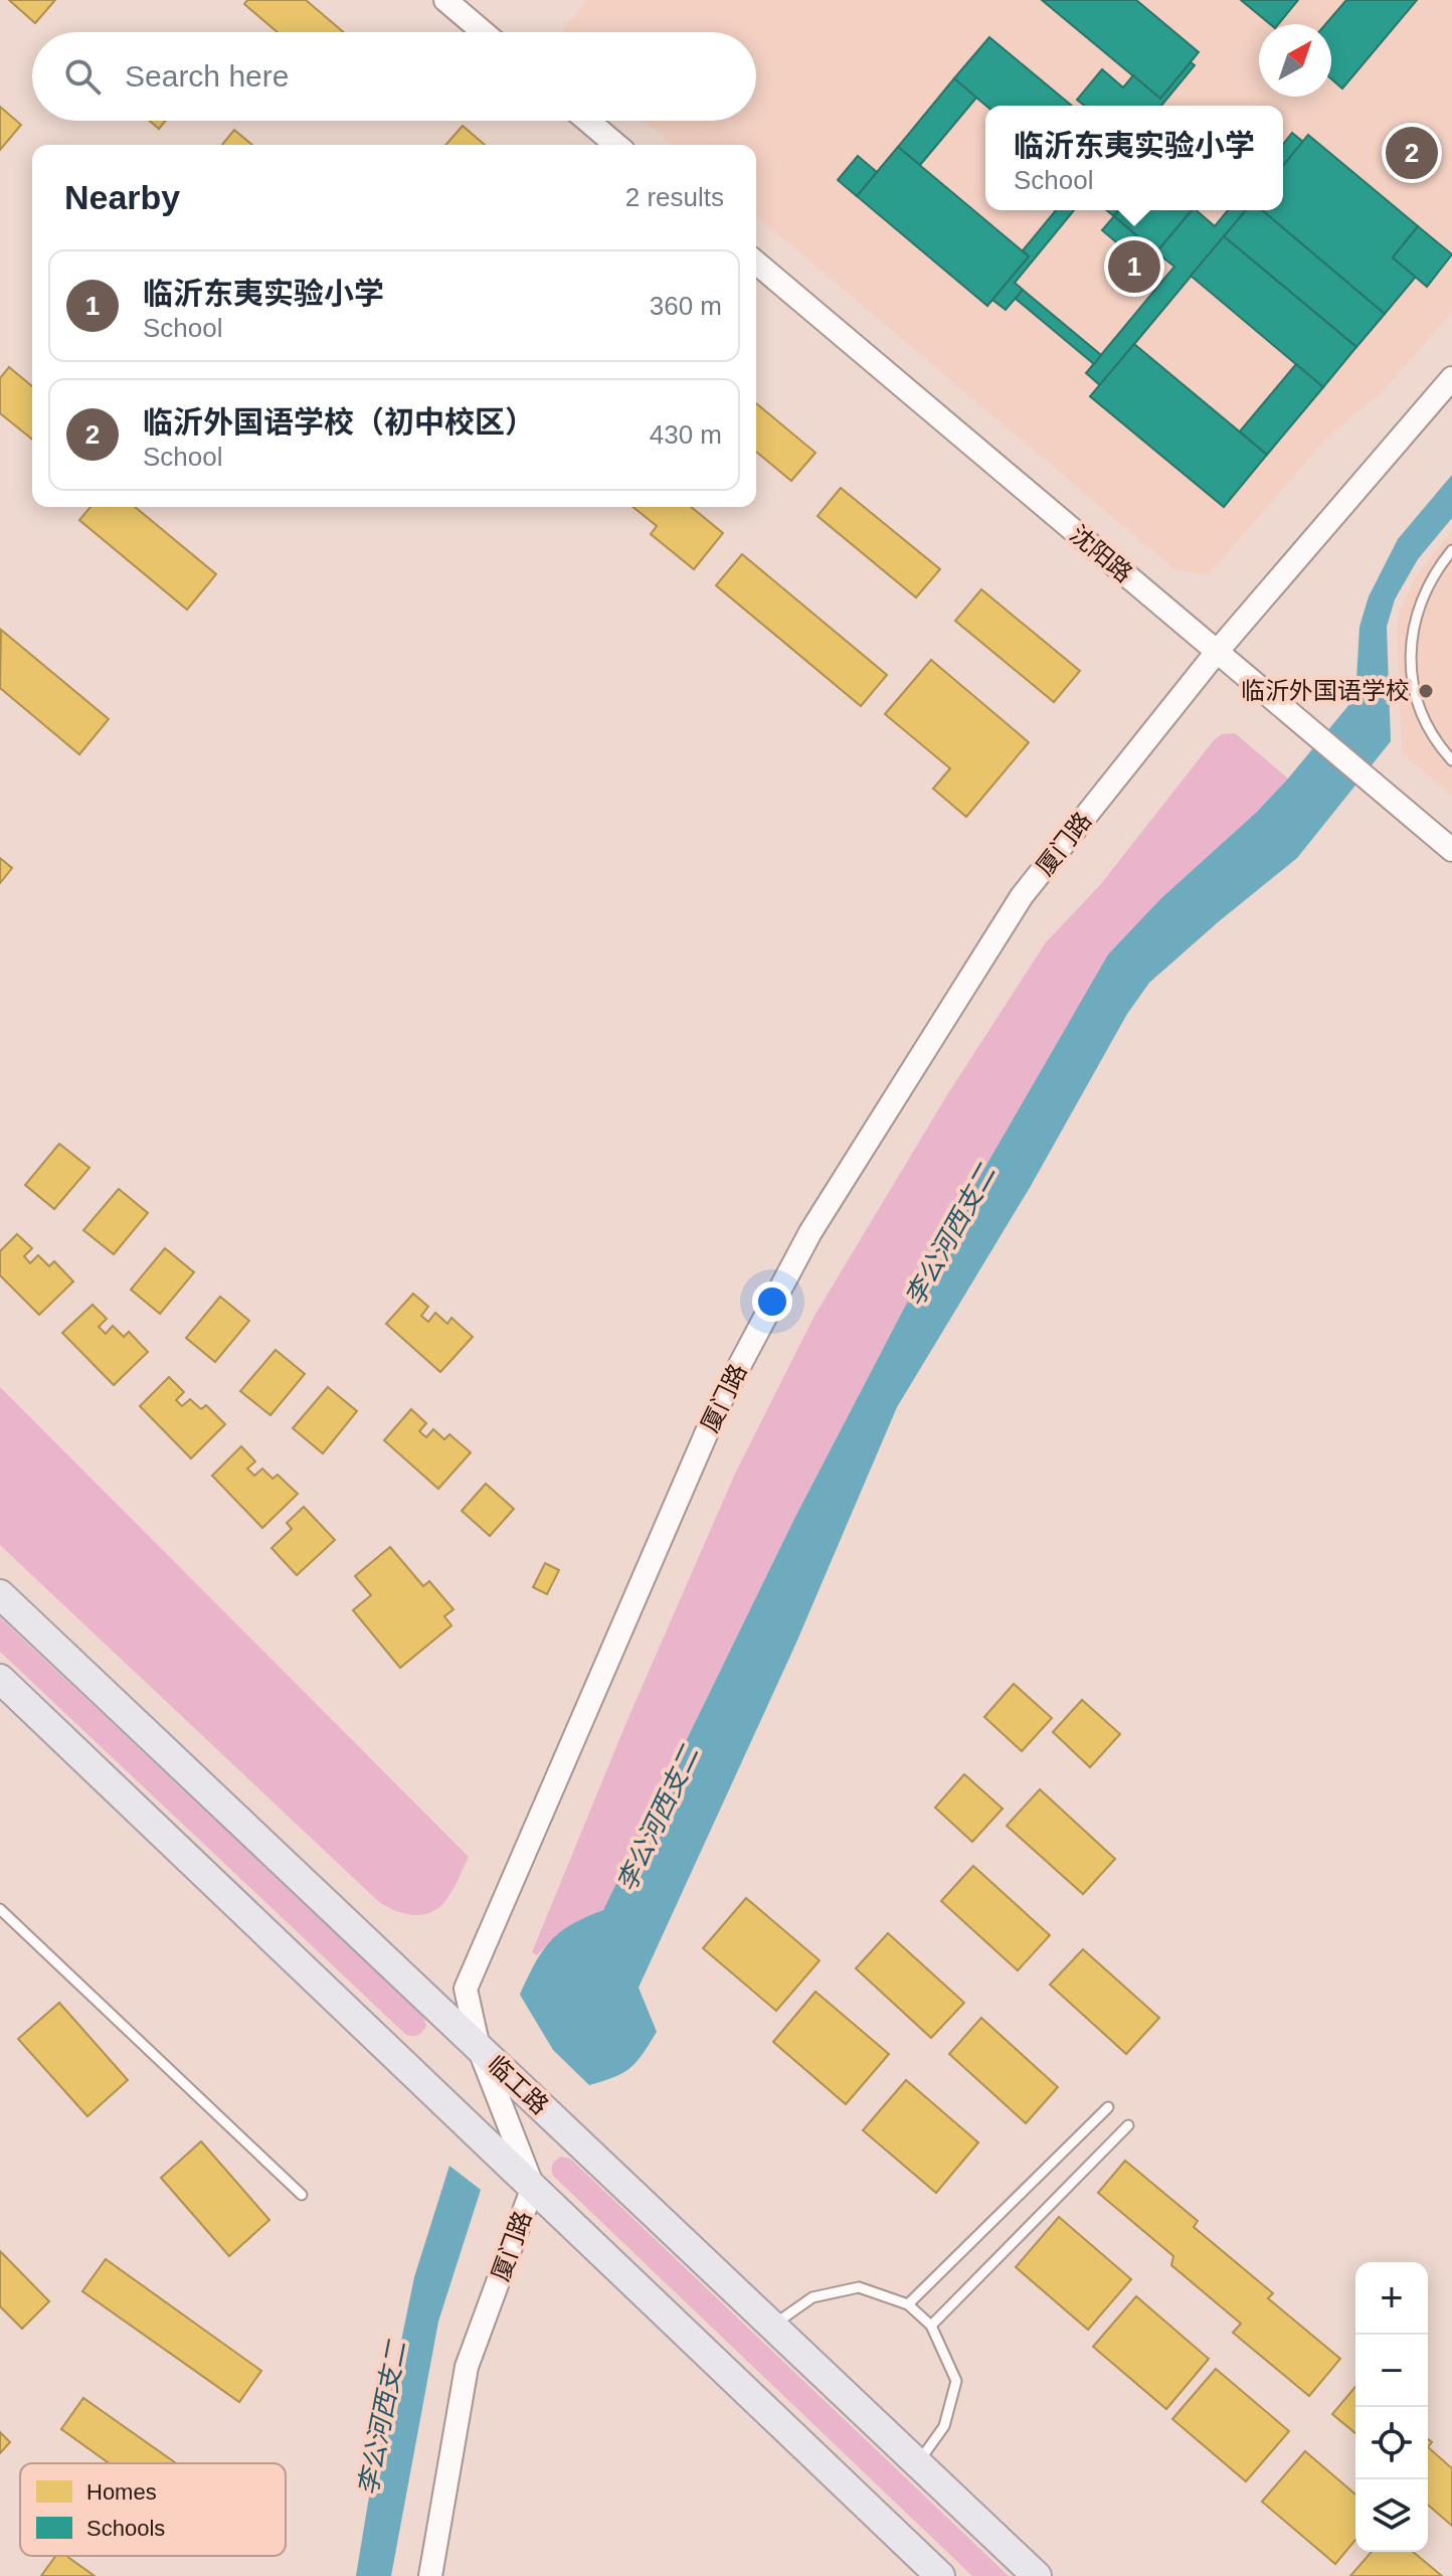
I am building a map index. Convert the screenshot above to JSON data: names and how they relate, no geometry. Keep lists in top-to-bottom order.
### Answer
{
  "streets": {
    "main road": ["临工路"],
    "street": ["沈阳路", "厦门路"]
  },
  "crossings": [
    ["沈阳路", "厦门路"],
    ["厦门路", "临工路"]
  ],
  "water": ["李公河西支二"],
  "places": ["临沂外国语学校"],
  "legend": ["Homes", "Schools"],
  "north": "top right",
  "page": {
    "search": "Search here",
    "popup": ["临沂东夷实验小学", "School"],
    "pins": ["2", "1"],
    "heading": ["Nearby", "2 results"],
    "list": [
      {
        "mark": "1",
        "name": "临沂东夷实验小学",
        "note": "School",
        "value": "360 m"
      },
      {
        "mark": "2",
        "name": "临沂外国语学校（初中校区）",
        "note": "School",
        "value": "430 m"
      }
    ],
    "map_buttons": ["+", "−"]
  }
}
